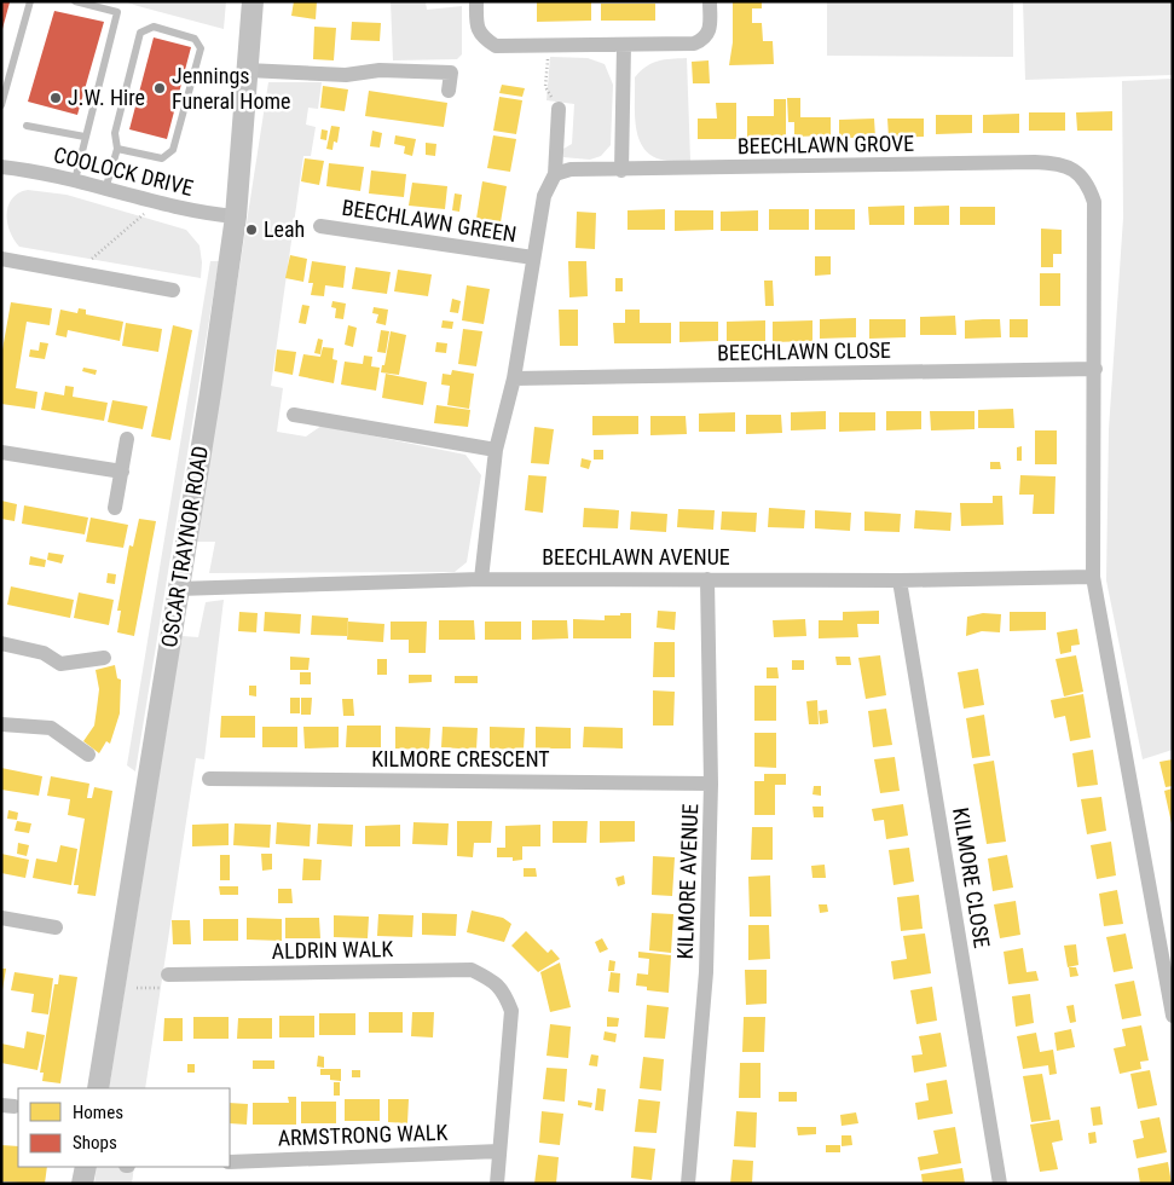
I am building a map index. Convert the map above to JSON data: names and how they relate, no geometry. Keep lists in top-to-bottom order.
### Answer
{
  "streets": {
    "main road": ["OSCAR TRAYNOR ROAD"],
    "street": [
      "BEECHLAWN GROVE",
      "COOLOCK DRIVE",
      "BEECHLAWN GREEN",
      "BEECHLAWN CLOSE",
      "BEECHLAWN AVENUE",
      "KILMORE CRESCENT",
      "KILMORE CLOSE",
      "KILMORE AVENUE",
      "ALDRIN WALK",
      "ARMSTRONG WALK"
    ]
  },
  "crossings": [
    ["BEECHLAWN GROVE", "BEECHLAWN GREEN"],
    ["BEECHLAWN GROVE", "BEECHLAWN CLOSE"],
    ["COOLOCK DRIVE", "OSCAR TRAYNOR ROAD"],
    ["BEECHLAWN GREEN", "BEECHLAWN CLOSE"],
    ["BEECHLAWN GREEN", "BEECHLAWN AVENUE"],
    ["OSCAR TRAYNOR ROAD", "BEECHLAWN AVENUE"],
    ["BEECHLAWN AVENUE", "KILMORE CLOSE"],
    ["BEECHLAWN AVENUE", "KILMORE AVENUE"],
    ["KILMORE CRESCENT", "KILMORE AVENUE"],
    ["ALDRIN WALK", "ARMSTRONG WALK"]
  ],
  "places": ["Jennings Funeral Home", "J.W. Hire", "Leah"],
  "legend": ["Homes", "Shops"]
}
